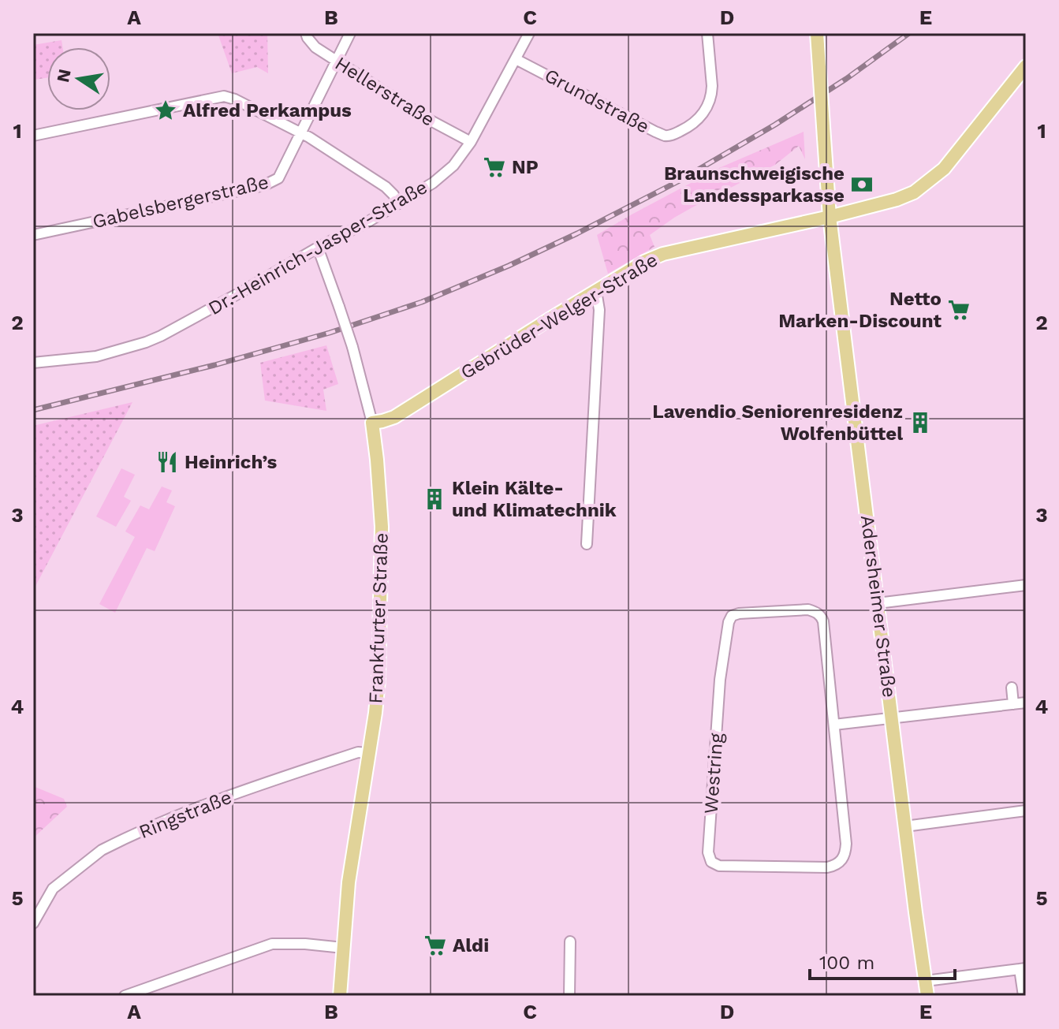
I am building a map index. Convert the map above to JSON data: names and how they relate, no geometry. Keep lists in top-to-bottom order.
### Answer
{
  "streets": {
    "main road": ["Gebrüder-Welger-Straße", "Adersheimer Straße", "Frankfurter Straße"],
    "street": [
      "Hellerstraße",
      "Grundstraße",
      "Gabelsbergerstraße",
      "Dr.-Heinrich-Jasper-Straße",
      "Westring",
      "Ringstraße"
    ]
  },
  "crossings": [
    ["Hellerstraße", "Gabelsbergerstraße"],
    ["Hellerstraße", "Dr.-Heinrich-Jasper-Straße"],
    ["Grundstraße", "Dr.-Heinrich-Jasper-Straße"],
    ["Dr.-Heinrich-Jasper-Straße", "Frankfurter Straße"],
    ["Gebrüder-Welger-Straße", "Adersheimer Straße"],
    ["Gebrüder-Welger-Straße", "Frankfurter Straße"],
    ["Frankfurter Straße", "Ringstraße"]
  ],
  "places": {
    "place": ["Alfred Perkampus"],
    "supermarket": ["NP", "Netto Marken-Discount", "Aldi"],
    "bank": ["Braunschweigische Landessparkasse"],
    "building": ["Lavendio Seniorenresidenz Wolfenbüttel", "Klein Kälte- und Klimatechnik"],
    "restaurant": ["Heinrich’s"]
  },
  "scale_bar": "100 m",
  "north": "left",
  "grid": {
    "columns": [
      "A",
      "B",
      "C",
      "D",
      "E"
    ],
    "rows": [
      "1",
      "2",
      "3",
      "4",
      "5"
    ]
  }
}
